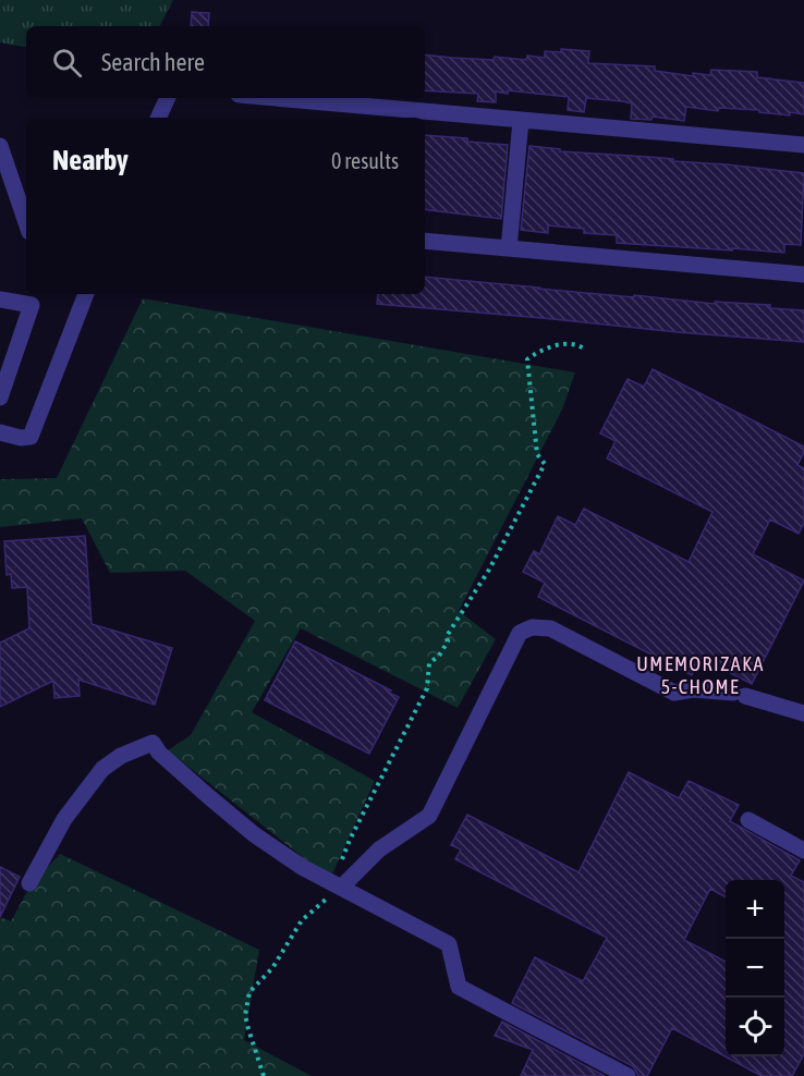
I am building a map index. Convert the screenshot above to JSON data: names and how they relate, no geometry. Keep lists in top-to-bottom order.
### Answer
{
  "districts": ["UMEMORIZAKA 5-CHOME"],
  "page": {
    "search": "Search here",
    "heading": ["Nearby", "0 results"],
    "map_buttons": ["+", "−"]
  }
}
